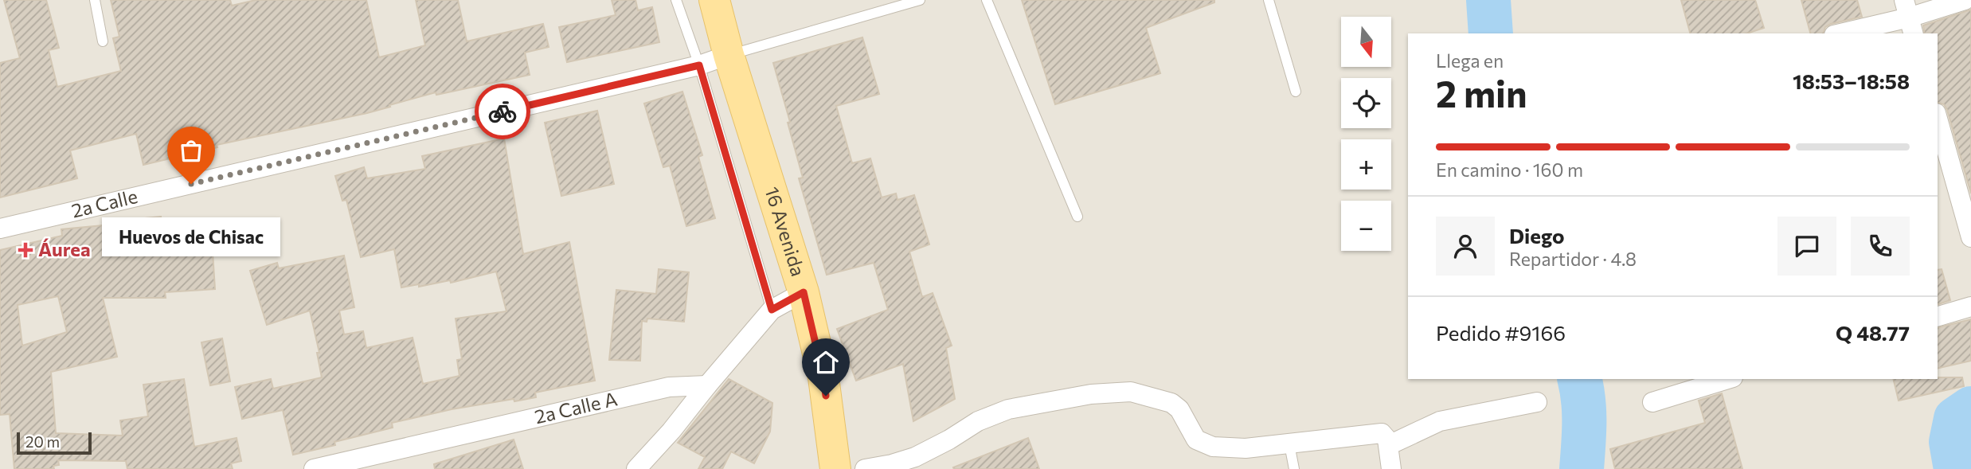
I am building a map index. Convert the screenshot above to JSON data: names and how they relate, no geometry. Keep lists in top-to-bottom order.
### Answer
{
  "streets": {
    "main road": ["16 Avenida"],
    "street": ["2a Calle", "2a Calle A"]
  },
  "crossings": [
    ["2a Calle", "16 Avenida"]
  ],
  "places": {
    "other": ["Huevos de Chisac"],
    "health": ["Áurea"]
  },
  "scale_bar": "20 m",
  "north": "bottom",
  "page": {
    "map_buttons": ["+", "−"],
    "heading": ["2 min", "Llega en", "18:53–18:58"],
    "panel": [
      "Diego",
      "Repartidor · 4.8",
      "Pedido #9166",
      "Q 48.77"
    ],
    "bar": "En camino · 160 m",
    "bubble": "Huevos de Chisac",
    "scale": "20 m"
  }
}
